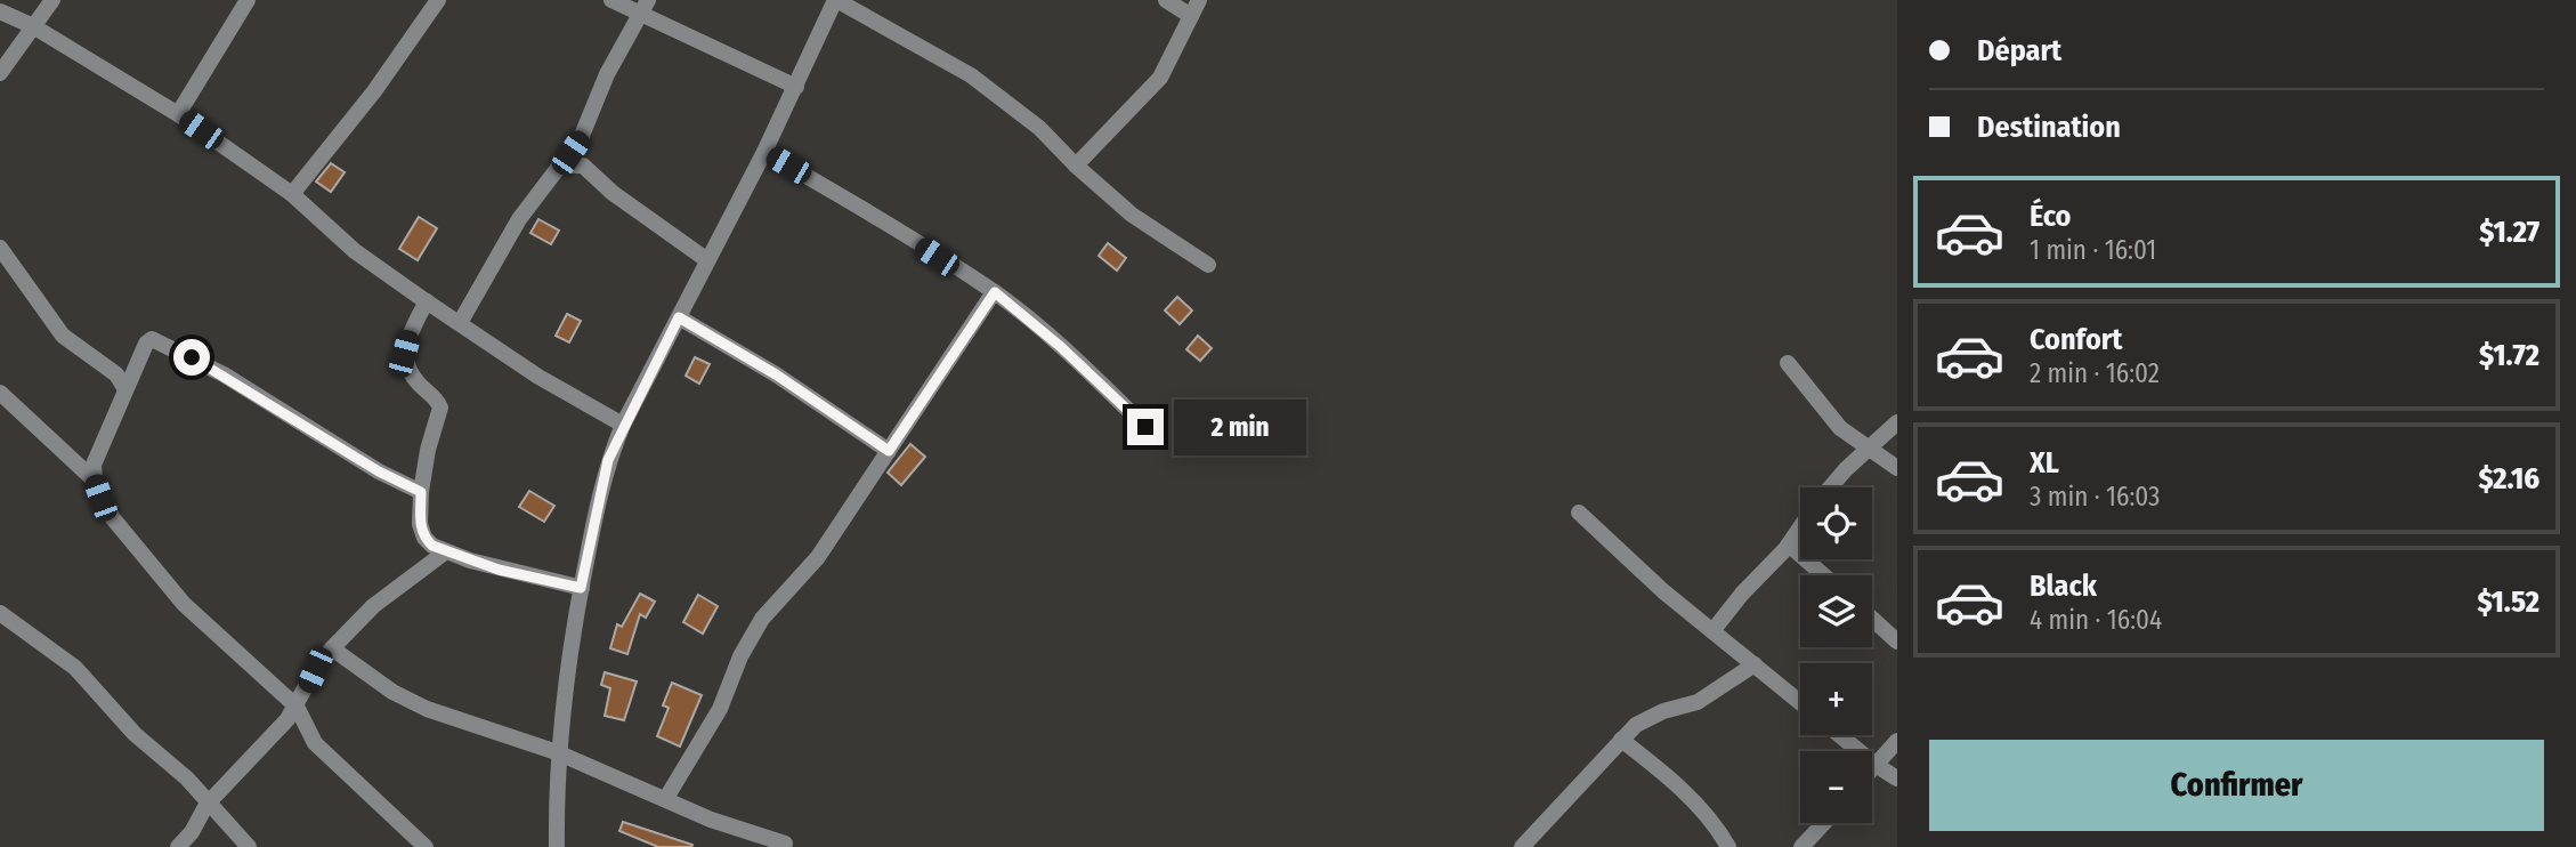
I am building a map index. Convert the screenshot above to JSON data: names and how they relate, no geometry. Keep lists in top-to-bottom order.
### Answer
{
  "page": {
    "banner": ["Départ", "Destination"],
    "list": [
      {
        "name": "Éco",
        "note": "1 min · 16:01",
        "value": "$1.27"
      },
      {
        "name": "Confort",
        "note": "2 min · 16:02",
        "value": "$1.72"
      },
      {
        "name": "XL",
        "note": "3 min · 16:03",
        "value": "$2.16"
      },
      {
        "name": "Black",
        "note": "4 min · 16:04",
        "value": "$1.52"
      }
    ],
    "bubble": "2 min",
    "map_buttons": ["+", "−"],
    "buttons": "Confirmer"
  }
}
